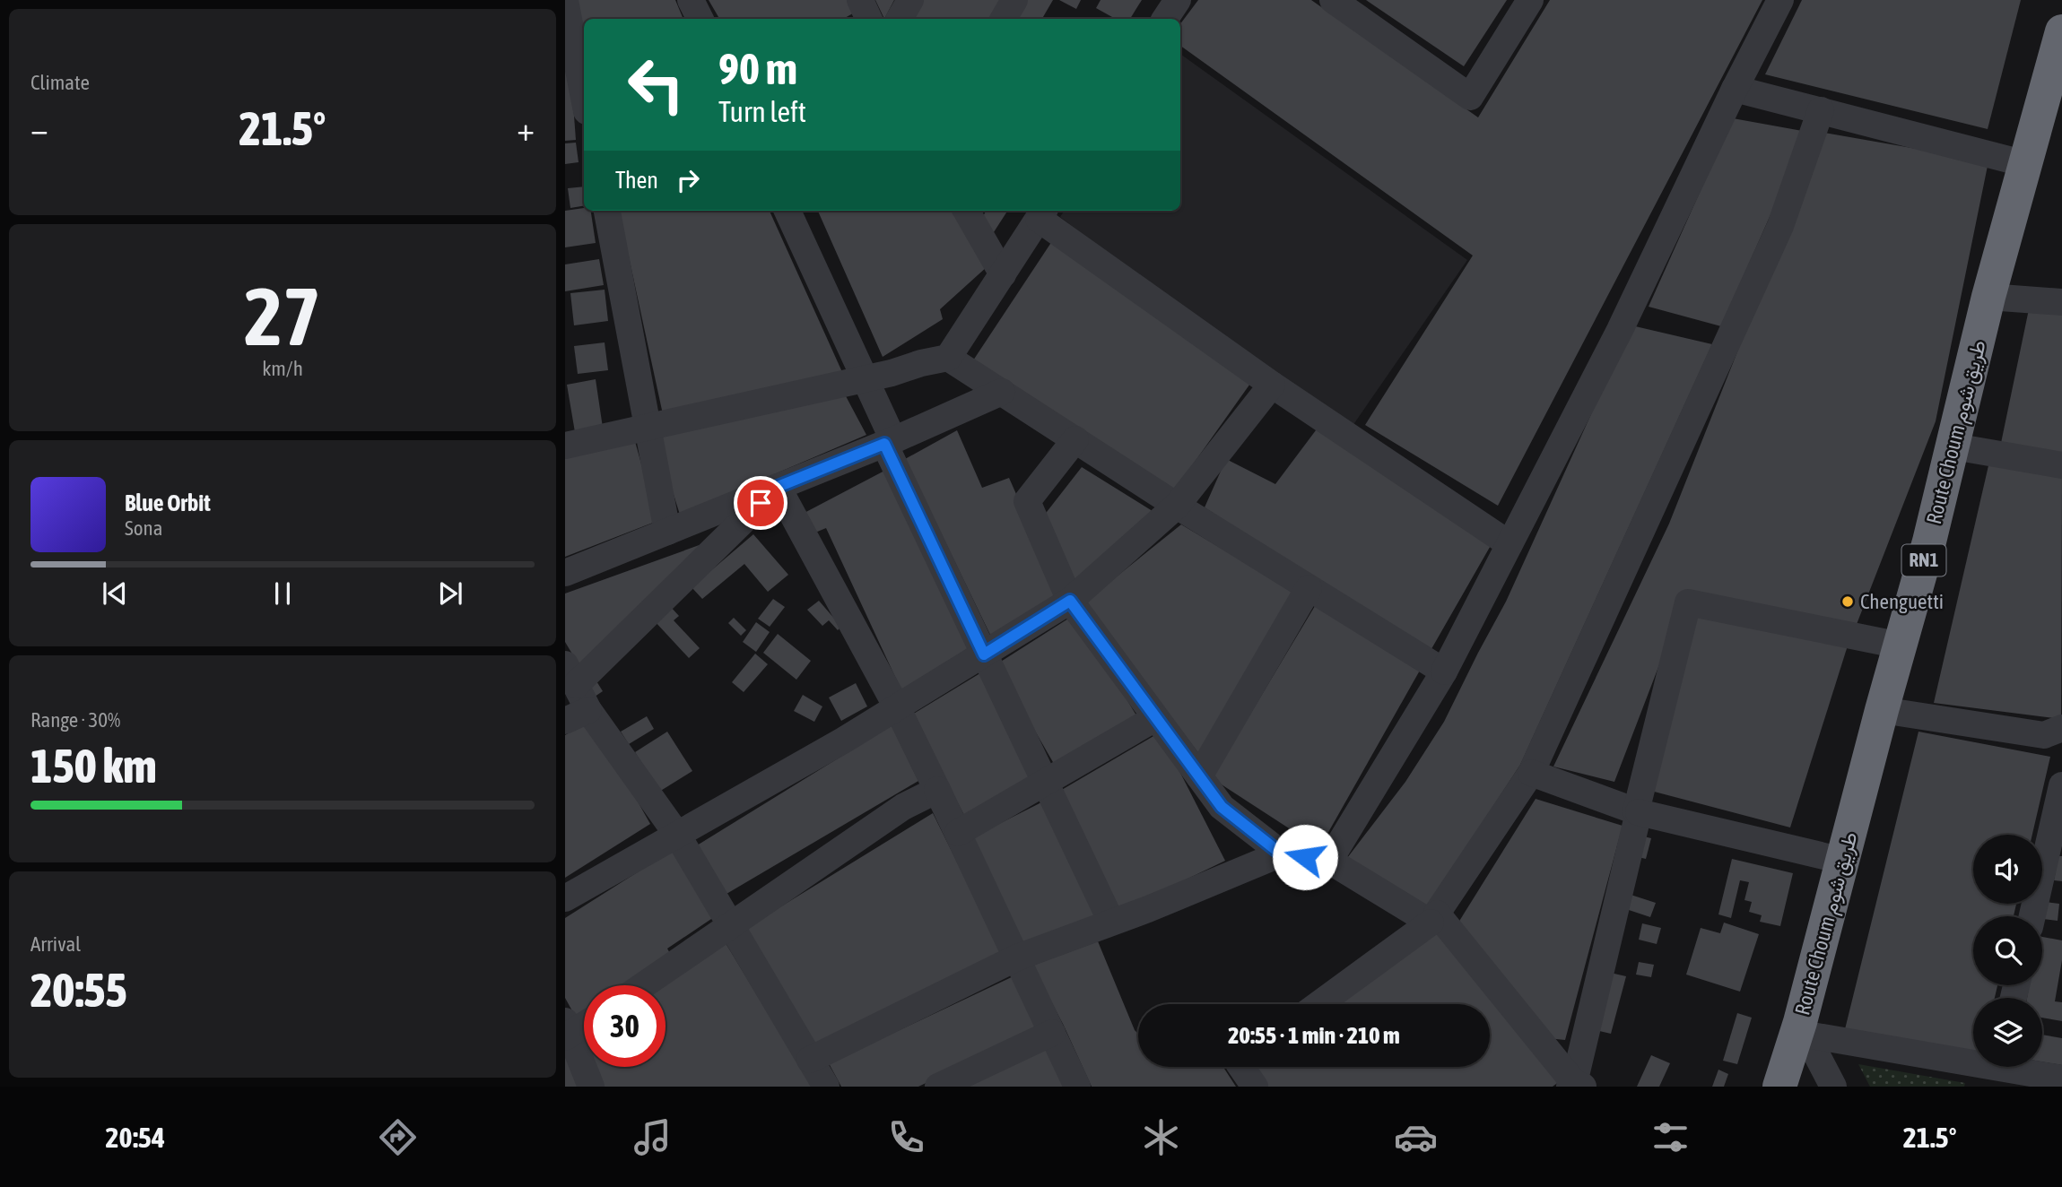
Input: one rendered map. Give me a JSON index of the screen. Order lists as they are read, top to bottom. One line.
{"streets":{"highway":["Route Choum طريق شوم","RN1"]},"places":["Chenguetti"],"page":{"tile":["Climate",["27","km/h"],["Range · 30%","150 km"],["Arrival","20:55"]],"turn":["90 m","Turn left"],"heat":["−","21.5°","+"],"then":"Then","song":["Blue Orbit","Sona"],"limit":"30","trip":"20:55 · 1 min · 210 m","tabs":["20:54","21.5°"]}}
